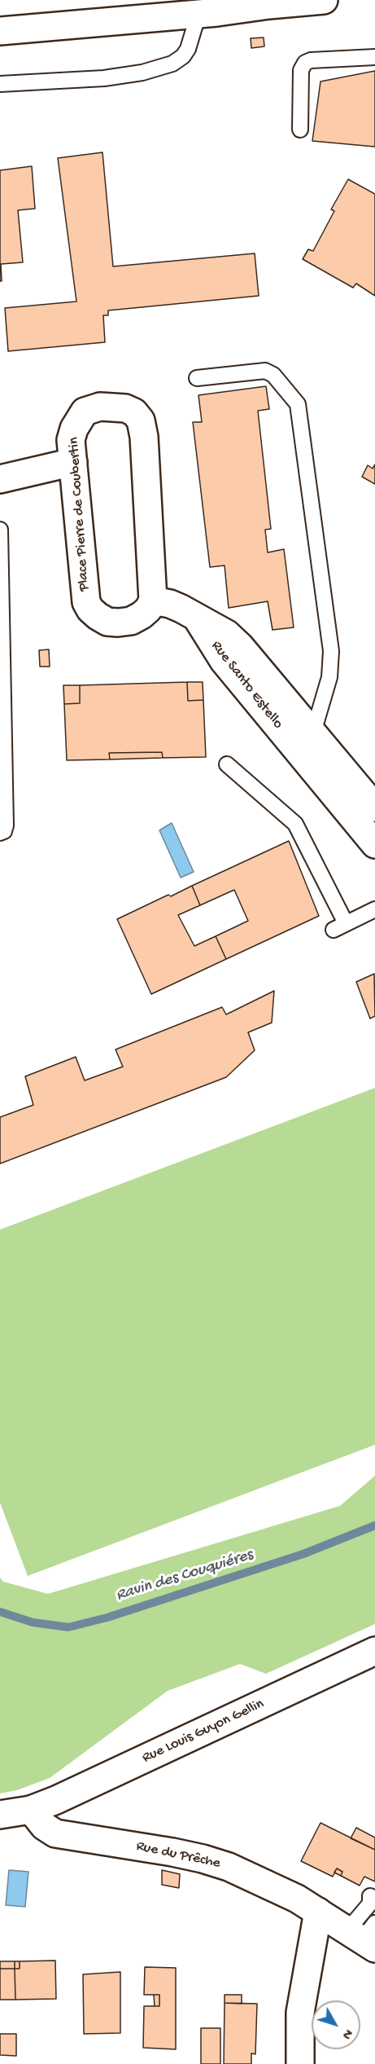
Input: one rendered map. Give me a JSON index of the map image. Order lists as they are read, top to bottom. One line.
{"streets":{"street":["Place Pierre de Coubertin","Rue Santo Estello","Rue Louis Guyon Gellin","Rue du Prêche"]},"crossings":[["Rue Louis Guyon Gellin","Rue du Prêche"]],"water":["Ravin des Couquiéres"],"north":"bottom right"}
